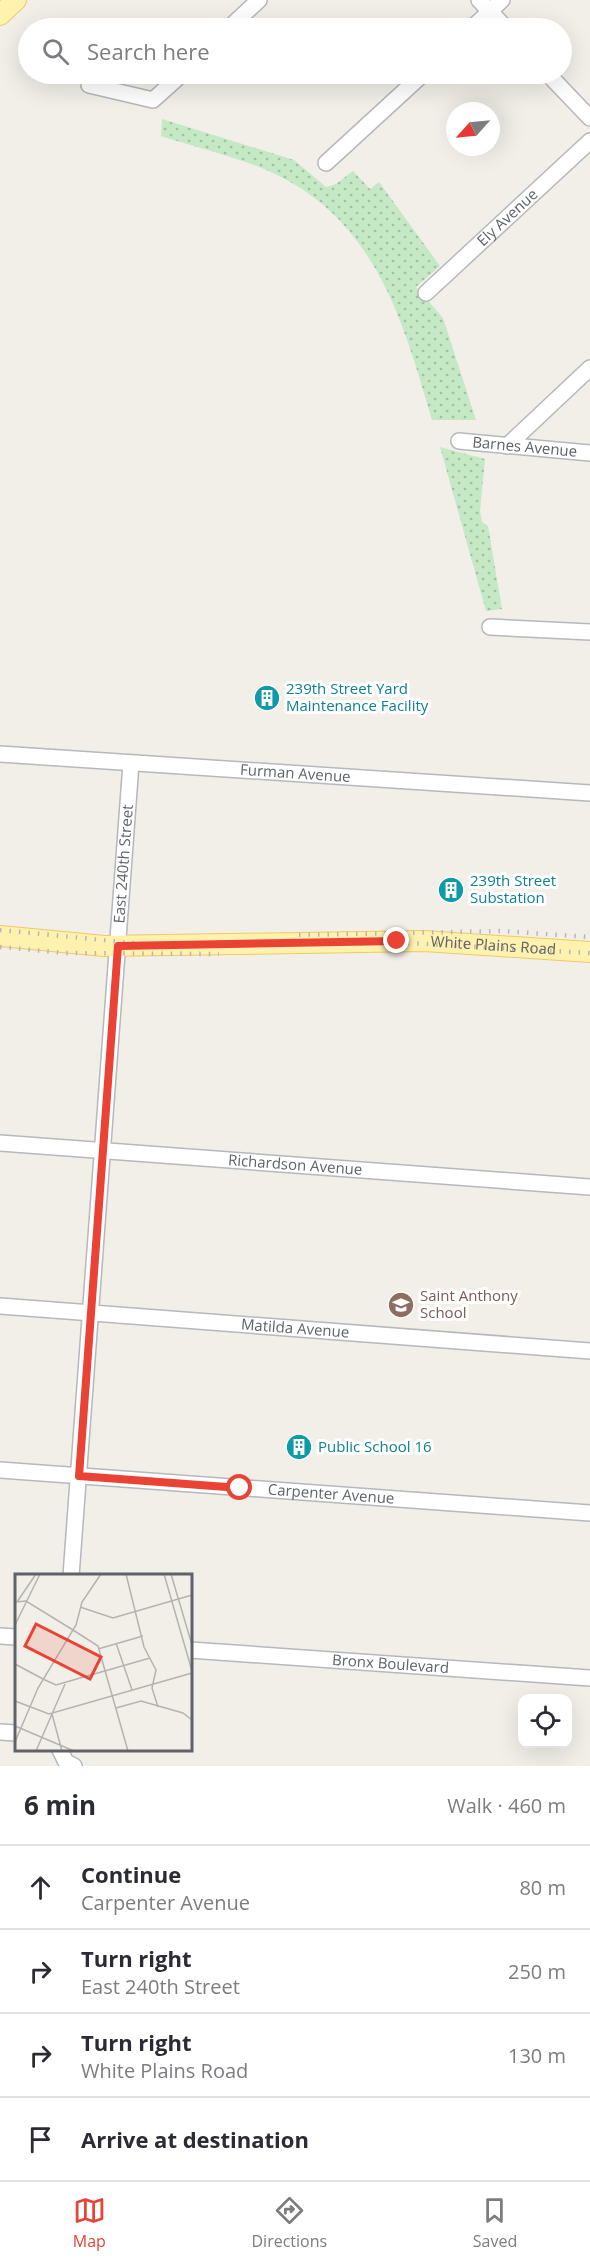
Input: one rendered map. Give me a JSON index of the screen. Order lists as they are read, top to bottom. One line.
{"streets":{"main road":["White Plains Road"],"street":["Ely Avenue","Barnes Avenue","Furman Avenue","East 240th Street","Richardson Avenue","Matilda Avenue","Carpenter Avenue","Bronx Boulevard"]},"crossings":[["Furman Avenue","East 240th Street"],["East 240th Street","White Plains Road"],["East 240th Street","Richardson Avenue"],["East 240th Street","Matilda Avenue"],["East 240th Street","Carpenter Avenue"]],"places":{"building":["239th Street Yard Maintenance Facility","239th Street Substation","Public School 16"],"school or university":["Saint Anthony School"]},"north":"bottom left","page":{"search":"Search here","heading":["6 min","Walk · 460 m"],"list":[["Continue","Carpenter Avenue","80 m"],["Turn right","East 240th Street","250 m"],["Turn right","White Plains Road","130 m"],"Arrive at destination"],"nav":["Map","Directions","Saved"]}}
